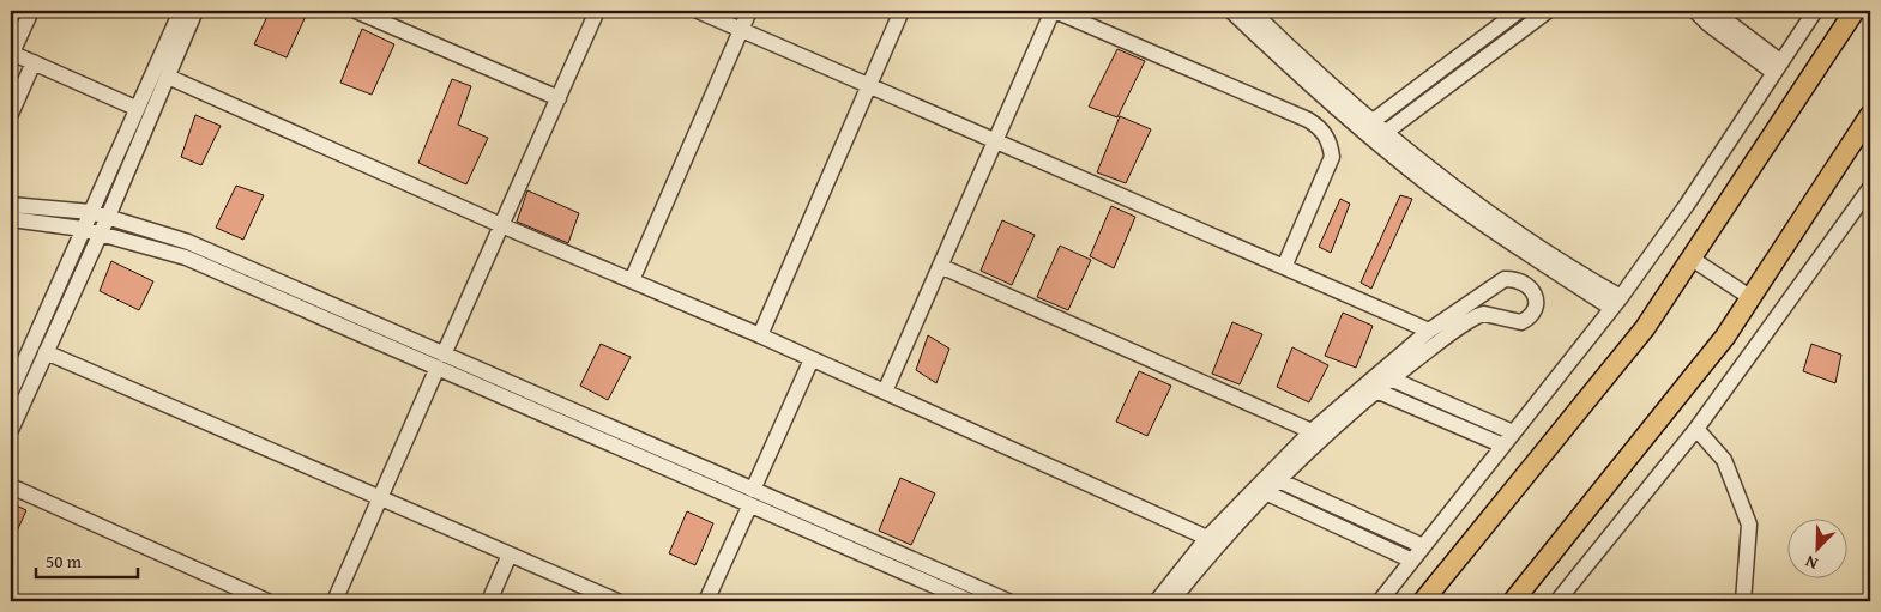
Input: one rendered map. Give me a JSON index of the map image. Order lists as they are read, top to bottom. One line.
{"scale_bar":"50 m","north":"bottom left"}
